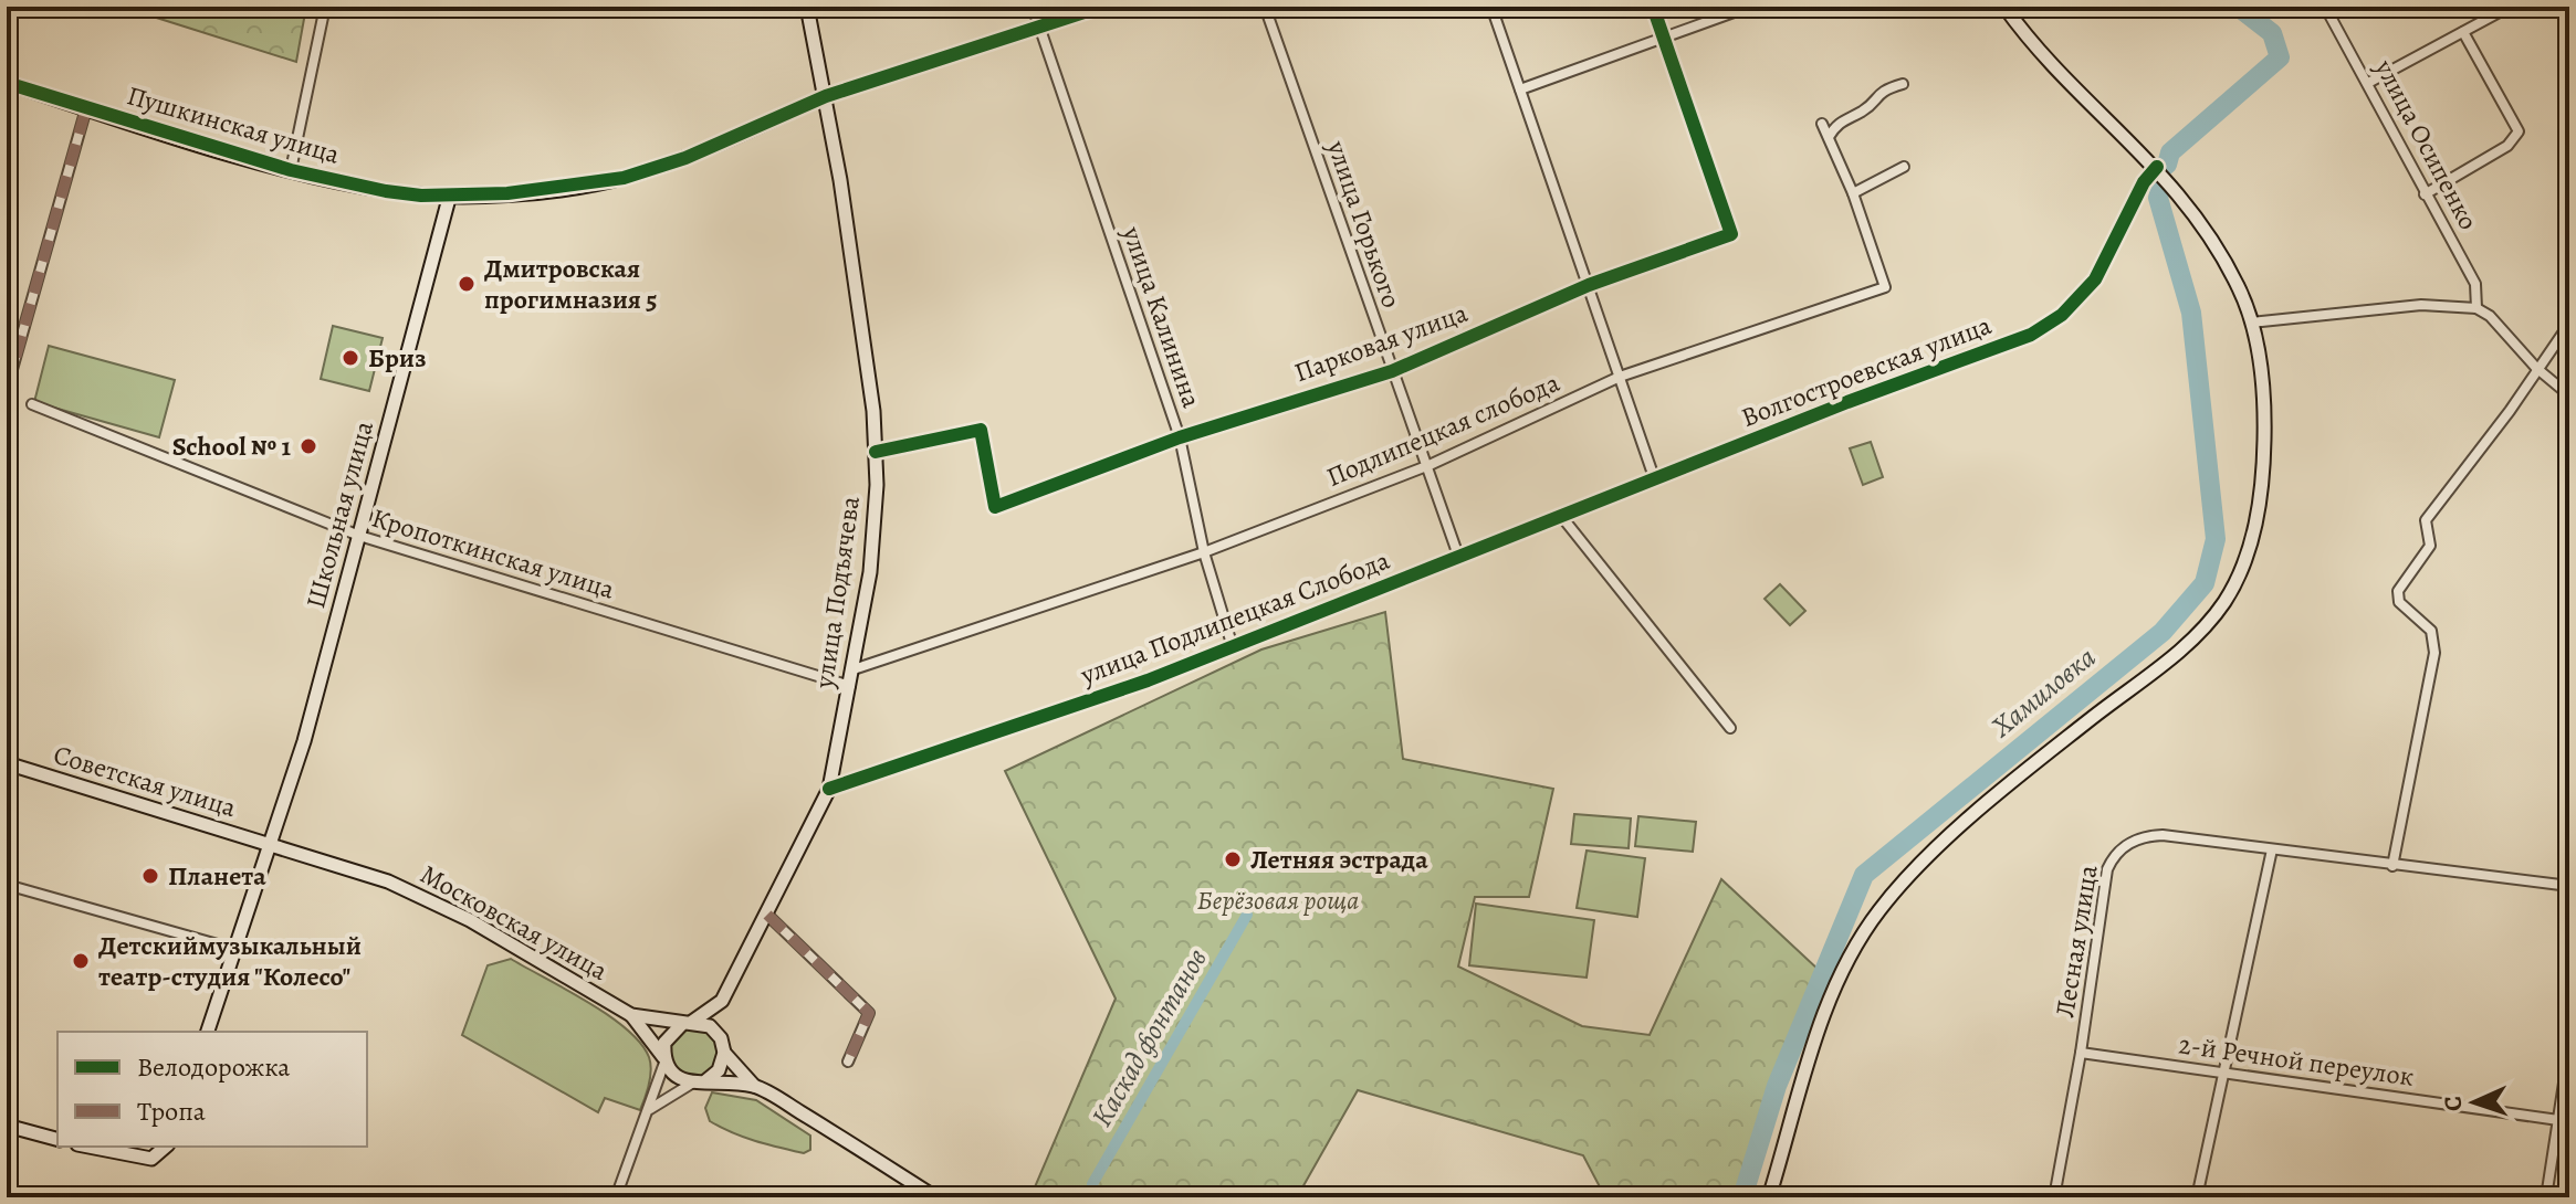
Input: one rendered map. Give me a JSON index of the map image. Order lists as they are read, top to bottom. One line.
{"streets":{"main road":["Пушкинская улица","Школьная улица","улица Подъячева","Советская улица","Московская улица"],"street":["улица Осипенко","улица Горького","улица Калинина","Парковая улица","Волгостроевская улица","Подлипецкая слобода","Кропоткинская улица","улица Подлипецкая Слобода","Лесная улица","2-й Речной переулок"]},"crossings":[["Пушкинская улица","Школьная улица"],["Пушкинская улица","улица Подъячева"],["улица Горького","Парковая улица"],["улица Горького","Подлипецкая слобода"],["улица Горького","улица Подлипецкая Слобода"],["улица Калинина","Парковая улица"],["улица Калинина","Подлипецкая слобода"],["улица Калинина","улица Подлипецкая Слобода"],["Парковая улица","улица Подъячева"],["Волгостроевская улица","улица Подлипецкая Слобода"],["Подлипецкая слобода","улица Подъячева"],["Школьная улица","Кропоткинская улица"],["Школьная улица","Советская улица"],["Школьная улица","Московская улица"],["Кропоткинская улица","улица Подъячева"],["улица Подъячева","улица Подлипецкая Слобода"],["улица Подъячева","Московская улица"],["Советская улица","Московская улица"],["Лесная улица","2-й Речной переулок"]],"water":["Хамиловка","Каскад фонтанов"],"parks":["Берёзовая роща"],"places":["Дмитровская прогимназия 5","Бриз","School № 1","Летняя эстрада","Планета","Детскиймузыкальный театр-студия \"Колесо\""],"legend":["Велодорожка","Тропа"],"north":"left"}
